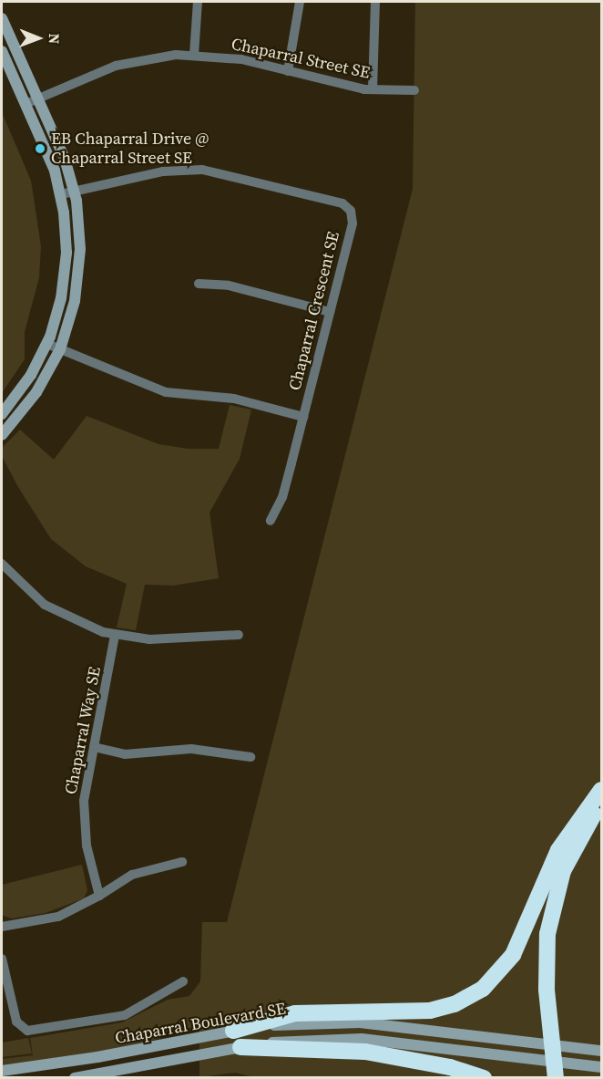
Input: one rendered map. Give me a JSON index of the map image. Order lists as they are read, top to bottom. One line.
{"streets":{"main road":["Chaparral Boulevard SE"],"street":["Chaparral Street SE","Chaparral Crescent SE","Chaparral Way SE"]},"places":["EB Chaparral Drive @ Chaparral Street SE"],"north":"right"}
